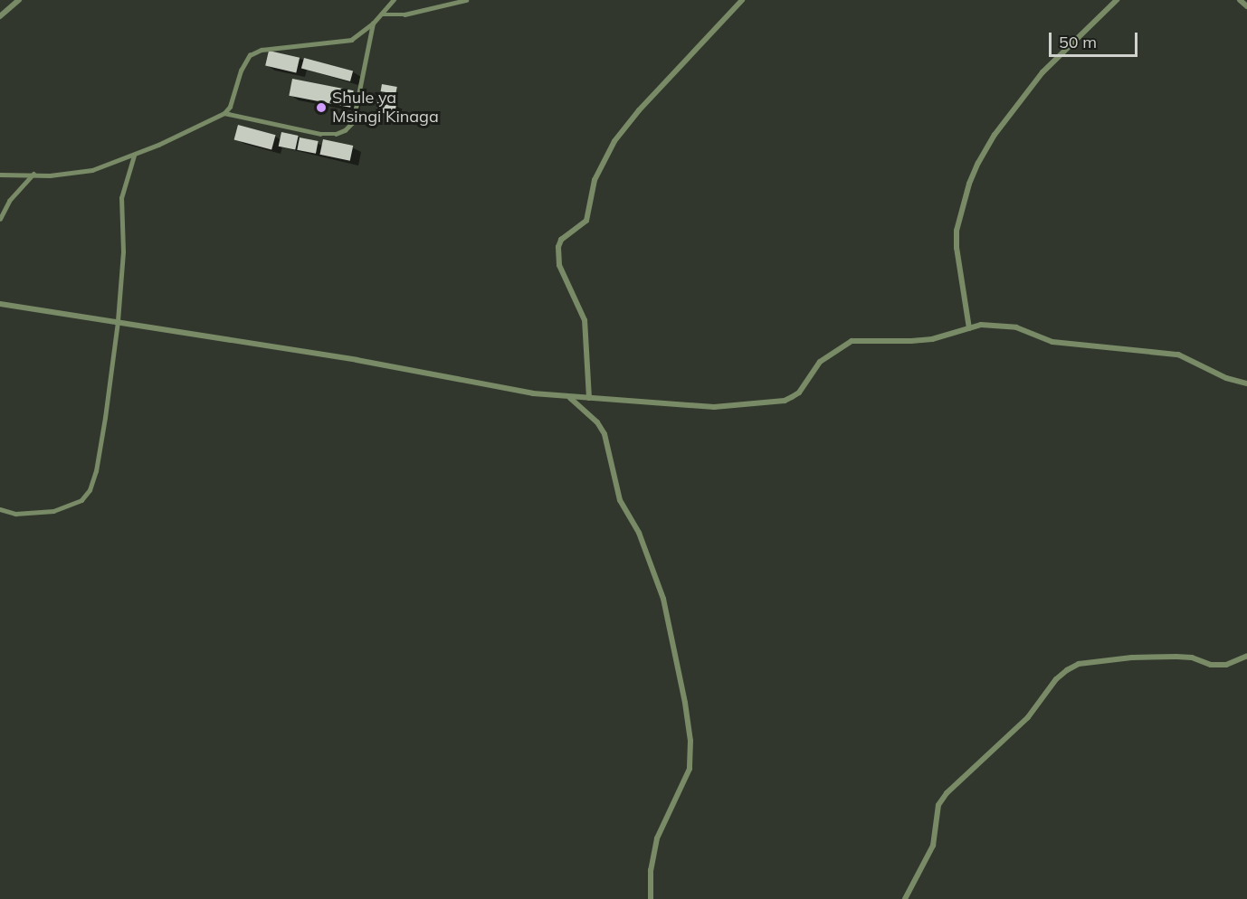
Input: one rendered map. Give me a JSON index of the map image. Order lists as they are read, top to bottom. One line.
{"places":["Shule ya Msingi Kinaga"],"scale_bar":"50 m"}
